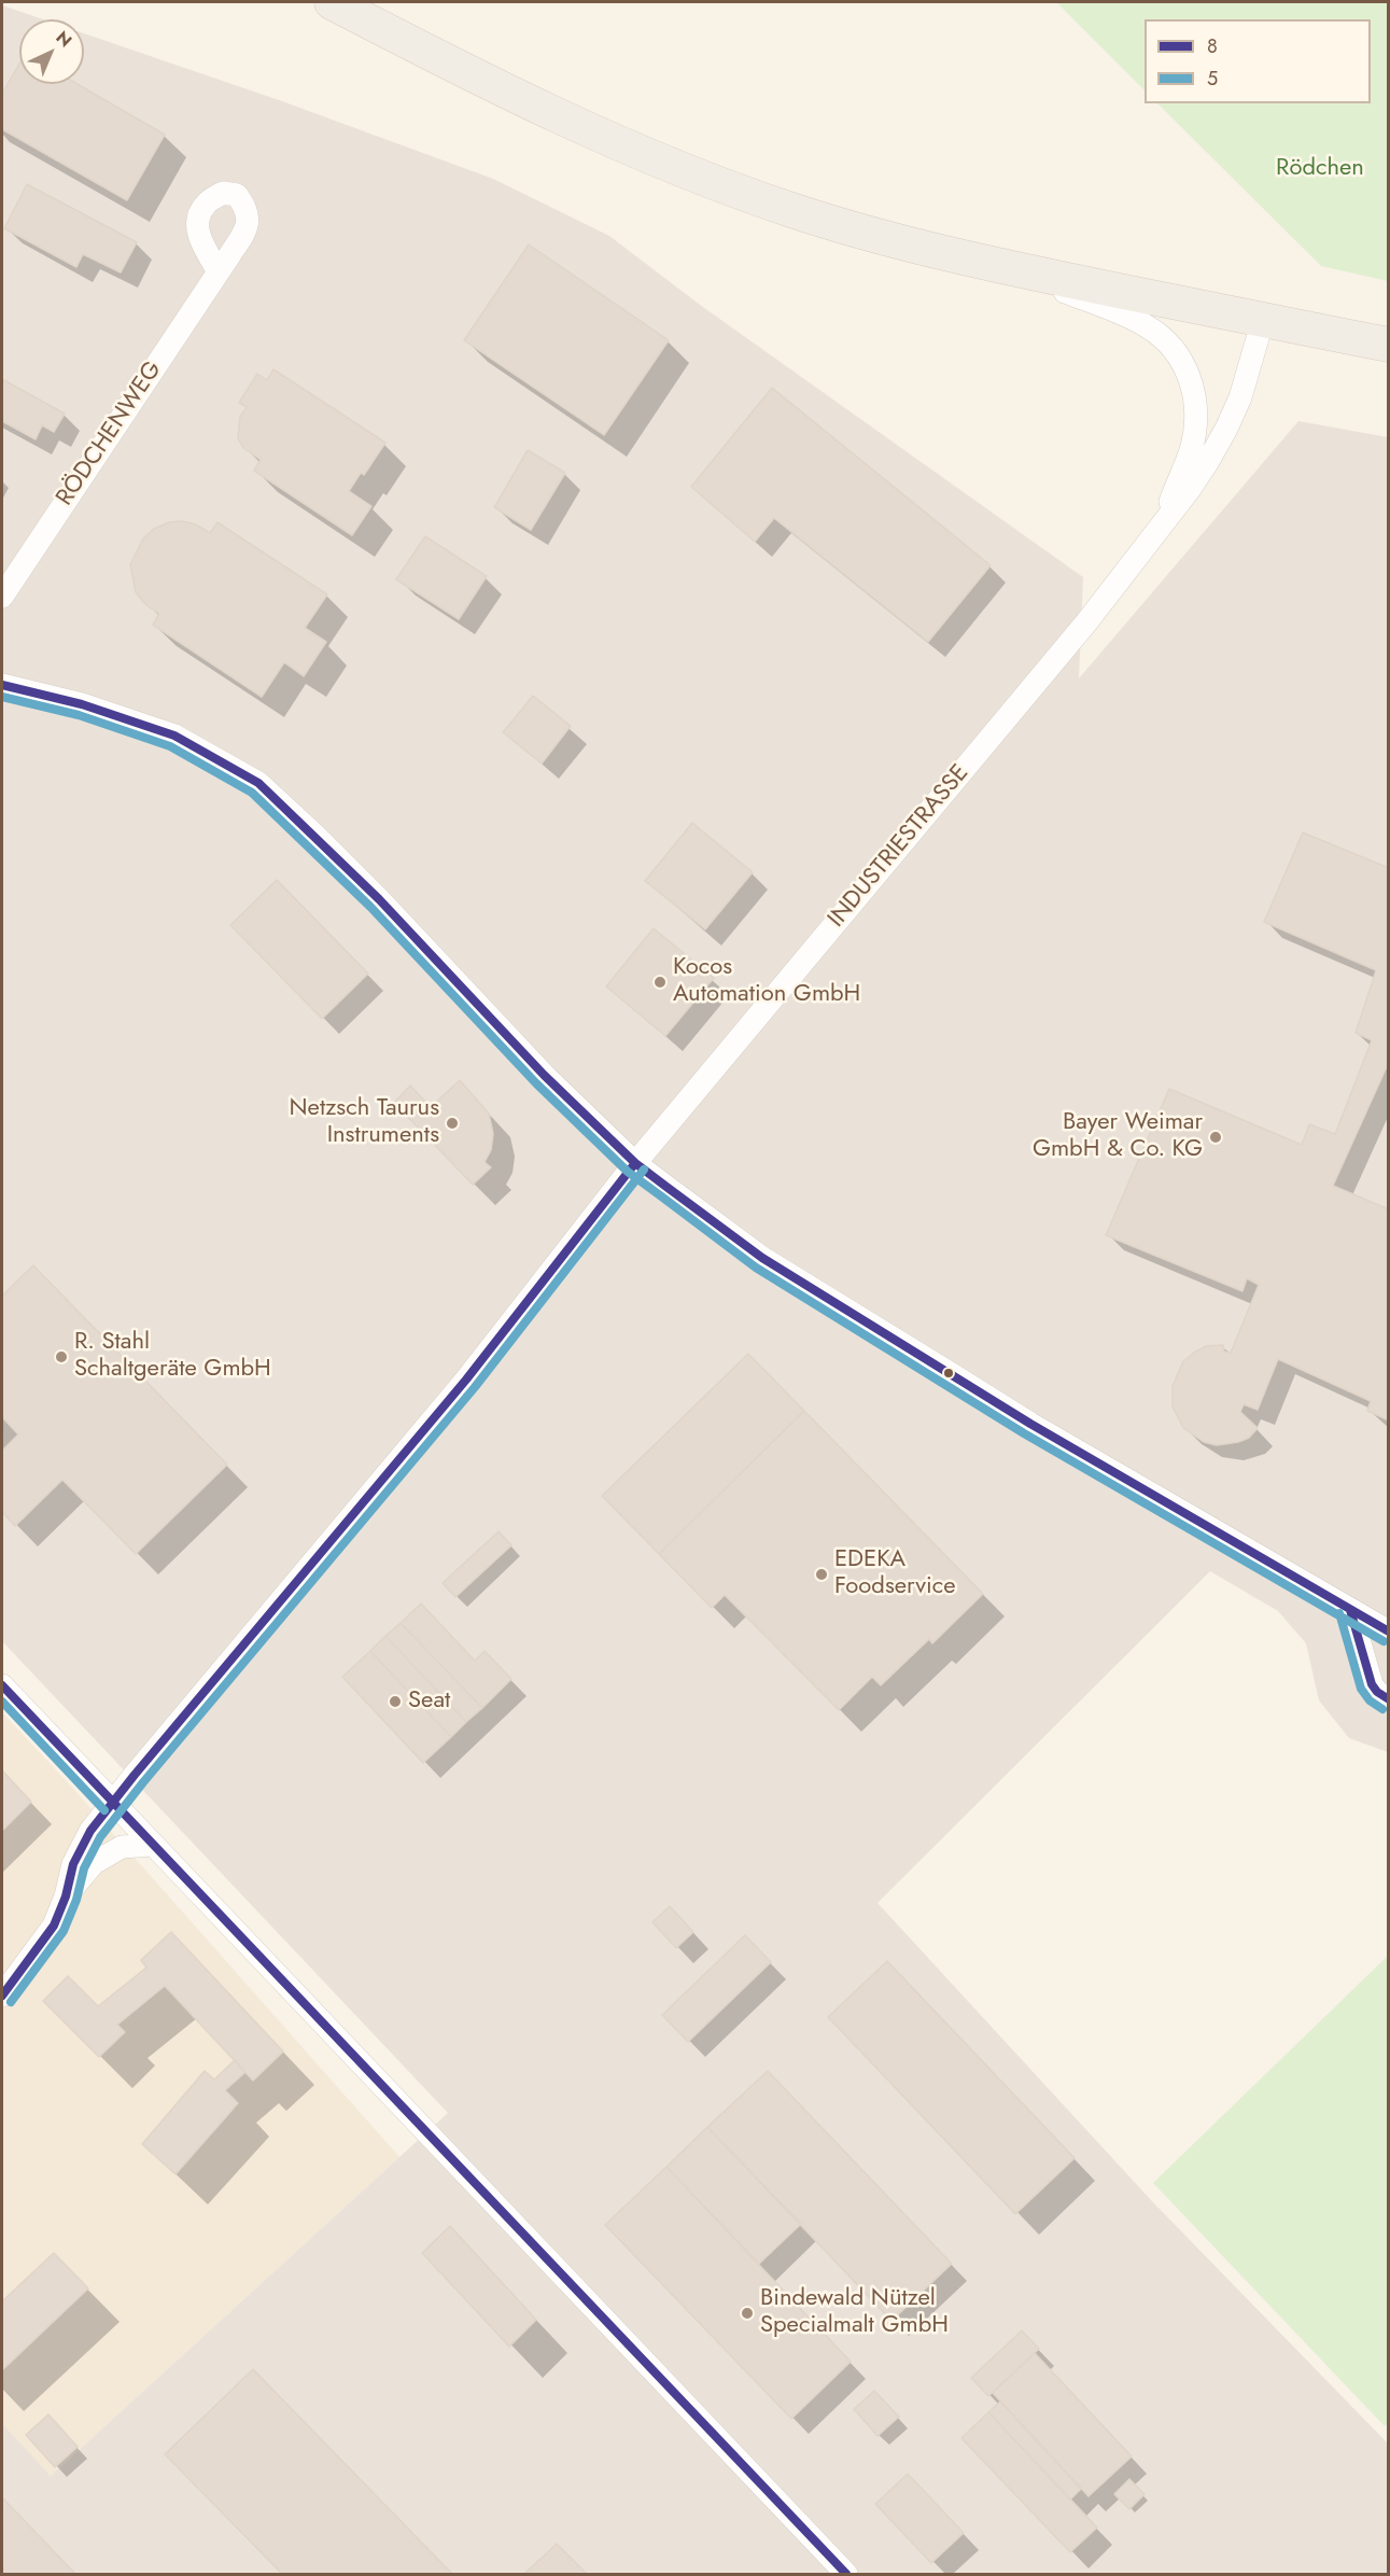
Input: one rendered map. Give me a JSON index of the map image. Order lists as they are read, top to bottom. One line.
{"streets":{"street":["RÖDCHENWEG","INDUSTRIESTRASSE"]},"parks":["Rödchen"],"places":["Kocos Automation GmbH","Netzsch Taurus Instruments","Bayer Weimar GmbH & Co. KG","R. Stahl Schaltgeräte GmbH","EDEKA Foodservice","Seat","Bindewald Nützel Specialmalt GmbH"],"lines":["transit line 8","transit line 5"],"legend":["8","5"],"north":"top right"}
